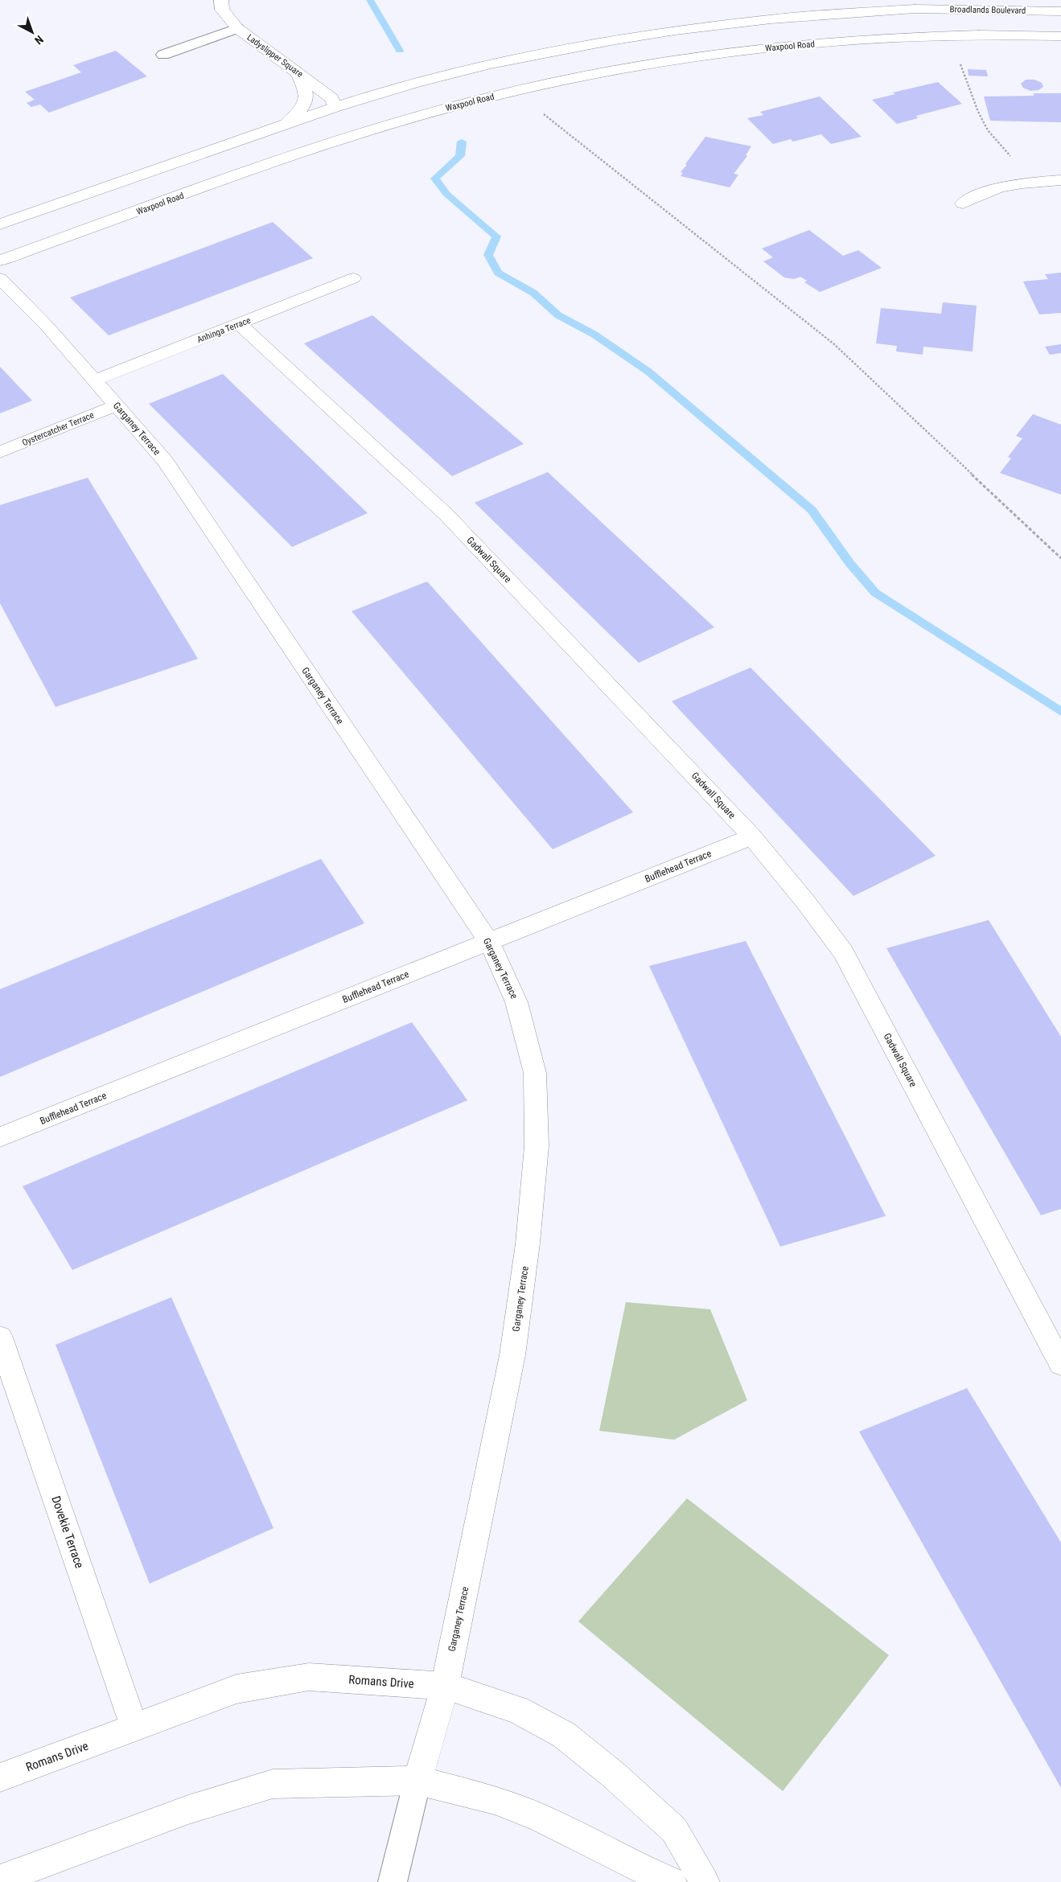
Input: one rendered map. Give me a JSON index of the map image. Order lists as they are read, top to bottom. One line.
{"streets":{"street":["Broadlands Boulevard","Waxpool Road","Ladyslipper Square","Anhinga Terrace","Oystercatcher Terrace","Garganey Terrace","Gadwall Square","Bufflehead Terrace","Dovekie Terrace","Romans Drive"]},"crossings":[["Anhinga Terrace","Garganey Terrace"],["Anhinga Terrace","Gadwall Square"],["Oystercatcher Terrace","Garganey Terrace"],["Garganey Terrace","Bufflehead Terrace"],["Garganey Terrace","Romans Drive"],["Gadwall Square","Bufflehead Terrace"],["Dovekie Terrace","Romans Drive"]],"north":"bottom right"}
